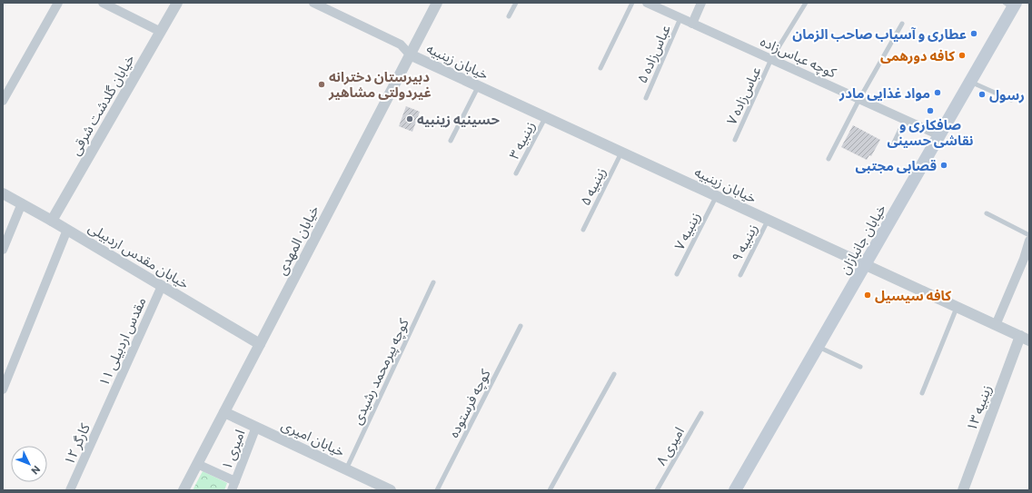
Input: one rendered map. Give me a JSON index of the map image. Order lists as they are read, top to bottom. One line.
{"streets":{"main road":["خیابان جانبازان"],"street":["کوچه عباس‌زاده","خیابان زینبیه","خیابان گلدشت شرقی","خیابان المهدی","خیابان مقدس اردبیلی","مقدس اردبیلی ۱۱","زینبیه ۱۳","خیابان امیری","کارگر ۱۲","امیری ۱"],"lane":["عباس‌زاده ۵","عباس‌زاده ۷","زینبیه ۳","زینبیه ۵","زینبیه ۷","زینبیه ۹","کوچه پیرمحمد رشیدی","کوچه فرستوده","امیری ۸"]},"crossings":[["عباس‌زاده ۵","کوچه عباس‌زاده"],["کوچه عباس‌زاده","عباس‌زاده ۷"],["کوچه عباس‌زاده","خیابان جانبازان"],["خیابان زینبیه","زینبیه ۳"],["خیابان زینبیه","زینبیه ۵"],["خیابان زینبیه","زینبیه ۷"],["خیابان زینبیه","خیابان جانبازان"],["خیابان زینبیه","خیابان المهدی"],["خیابان زینبیه","زینبیه ۹"],["خیابان زینبیه","زینبیه ۱۳"],["خیابان گلدشت شرقی","خیابان مقدس اردبیلی"],["خیابان المهدی","خیابان مقدس اردبیلی"],["خیابان المهدی","خیابان امیری"],["خیابان مقدس اردبیلی","مقدس اردبیلی ۱۱"],["مقدس اردبیلی ۱۱","کارگر ۱۲"],["کوچه پیرمحمد رشیدی","خیابان امیری"],["خیابان امیری","امیری ۱"]],"places":["عطاری و آسیاب صاحب الزمان","کافه دورهمی","دبیرستان دخترانه غیردولتی مشاهیر","مواد غذایی مادر","رسول","صافکاری و نقاشی حسینی","حسینیه زینبیه","قصابی مجتبی","کافه سیسیل"],"north":"bottom right"}
